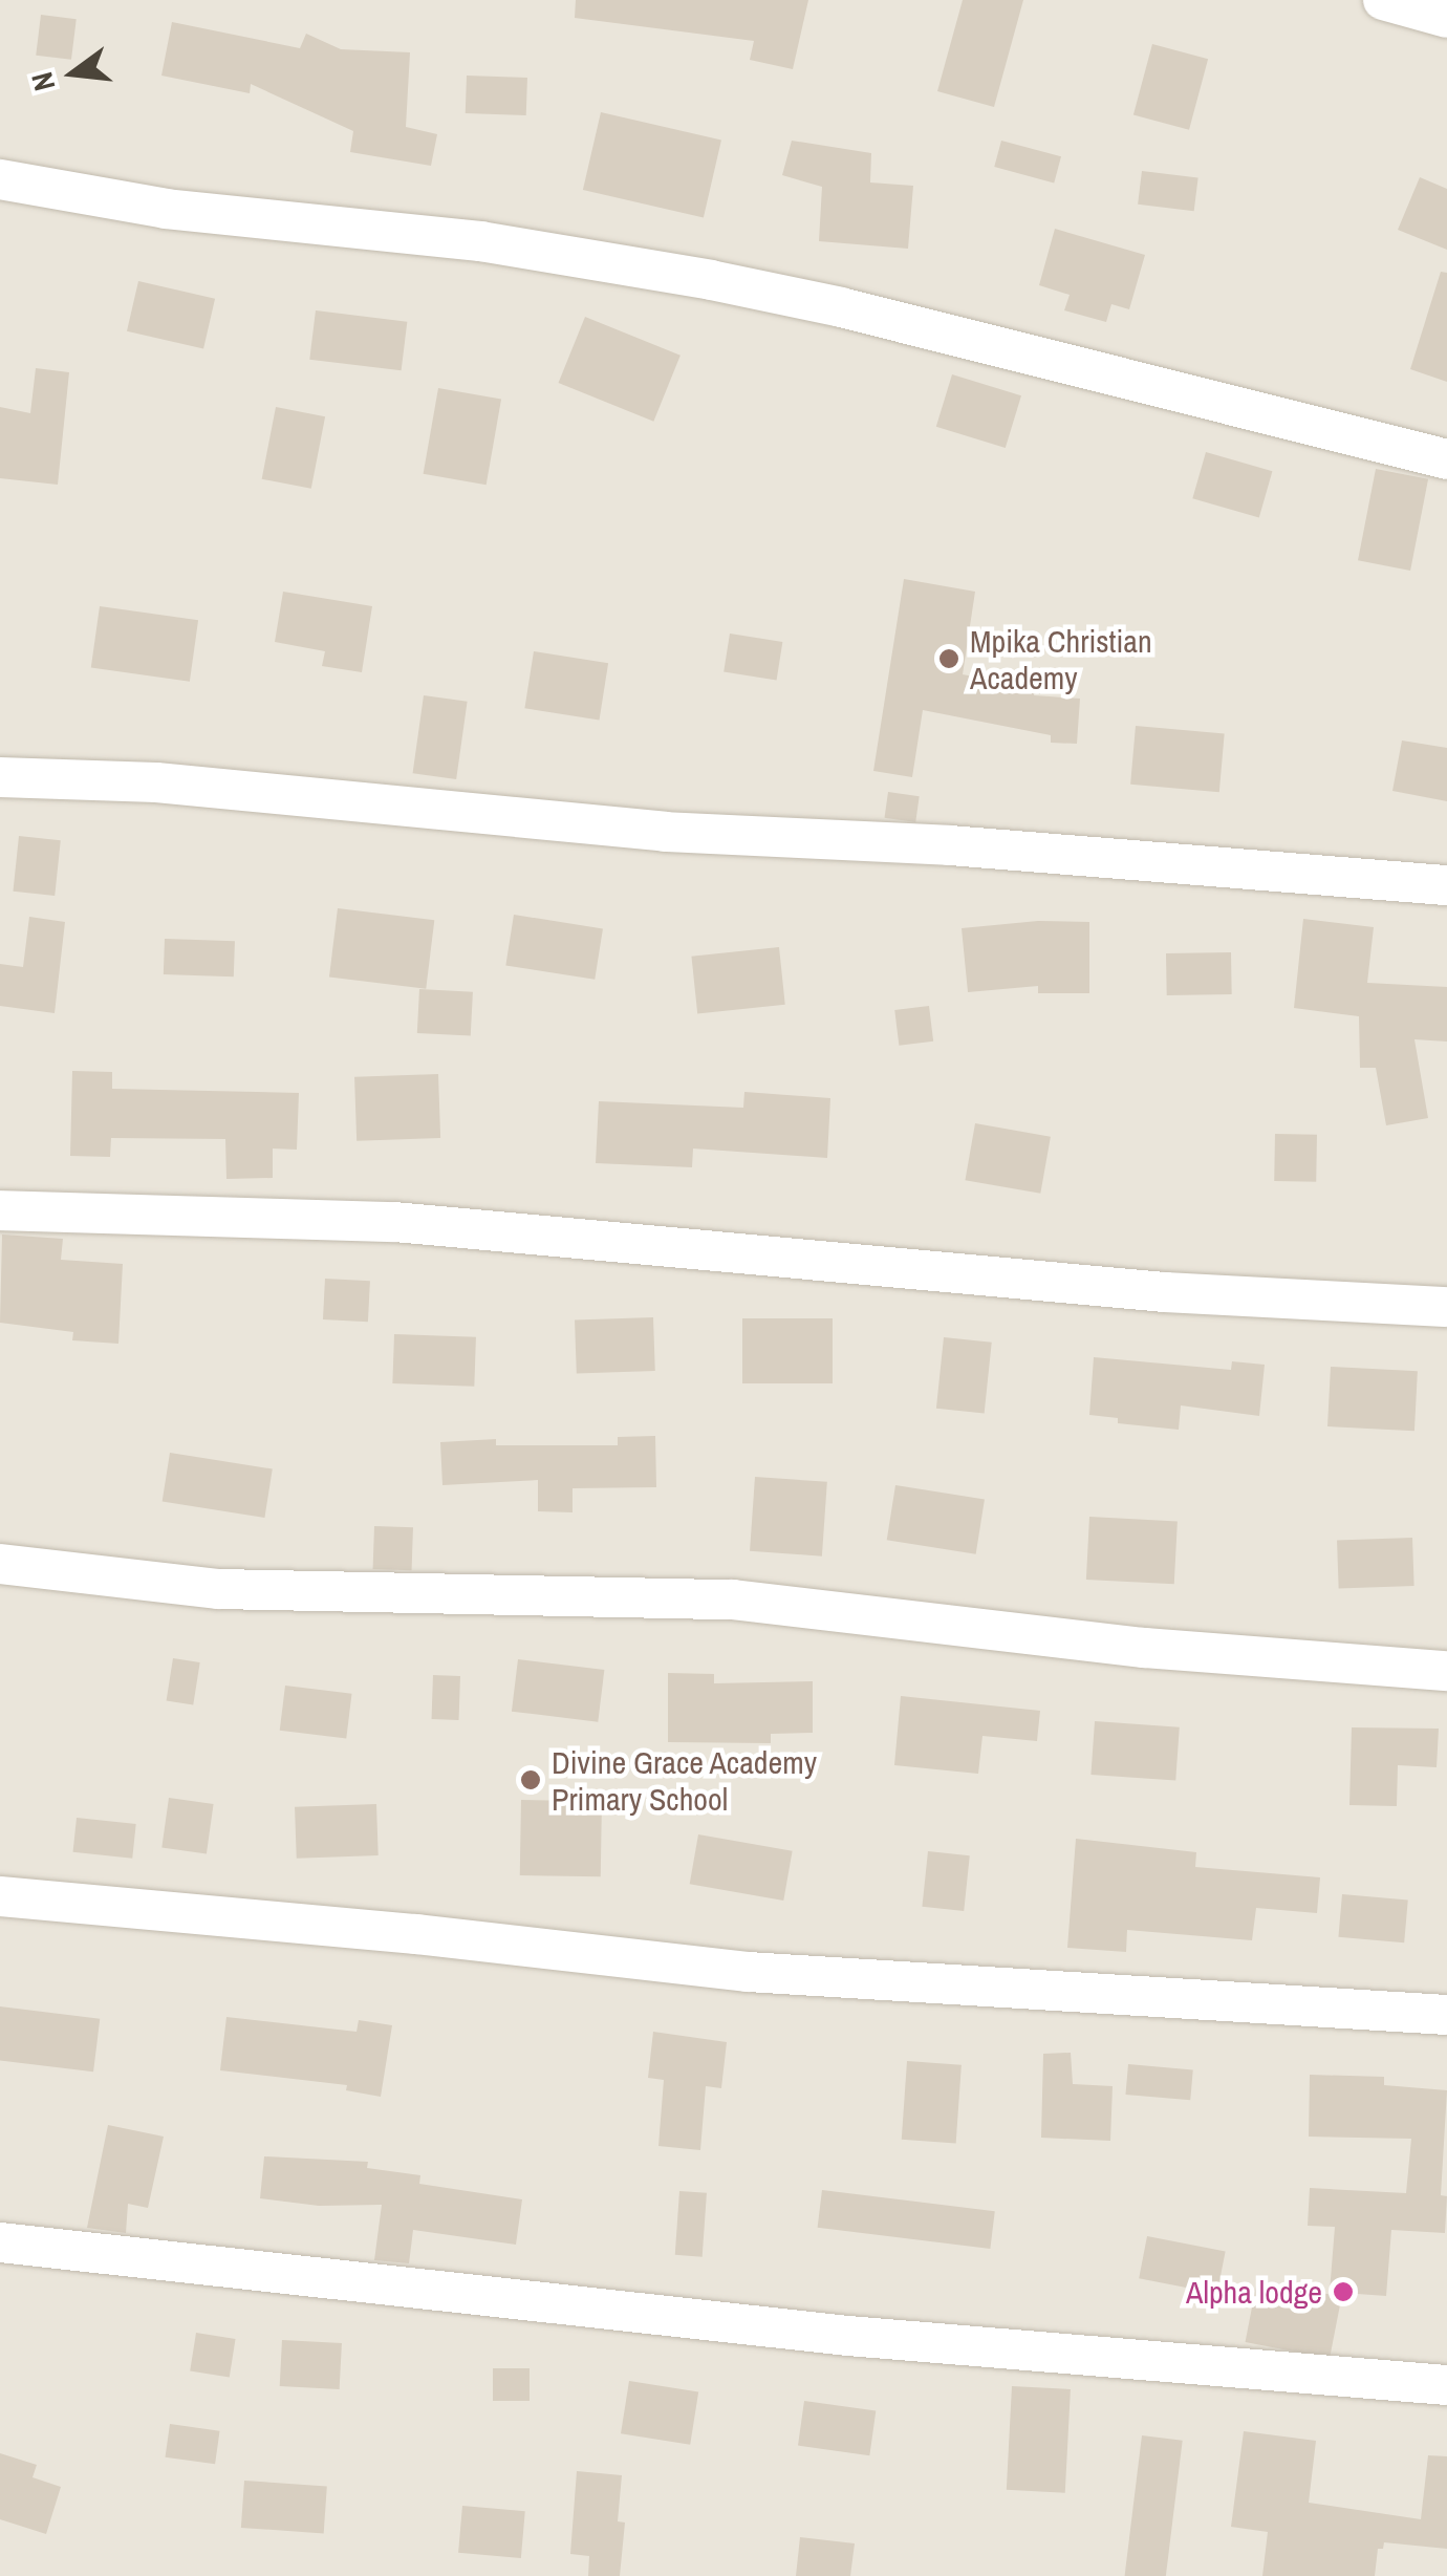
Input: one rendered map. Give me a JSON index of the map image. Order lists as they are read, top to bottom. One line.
{"places":["Mpika Christian Academy","Divine Grace Academy Primary School","Alpha lodge"],"north":"left"}
